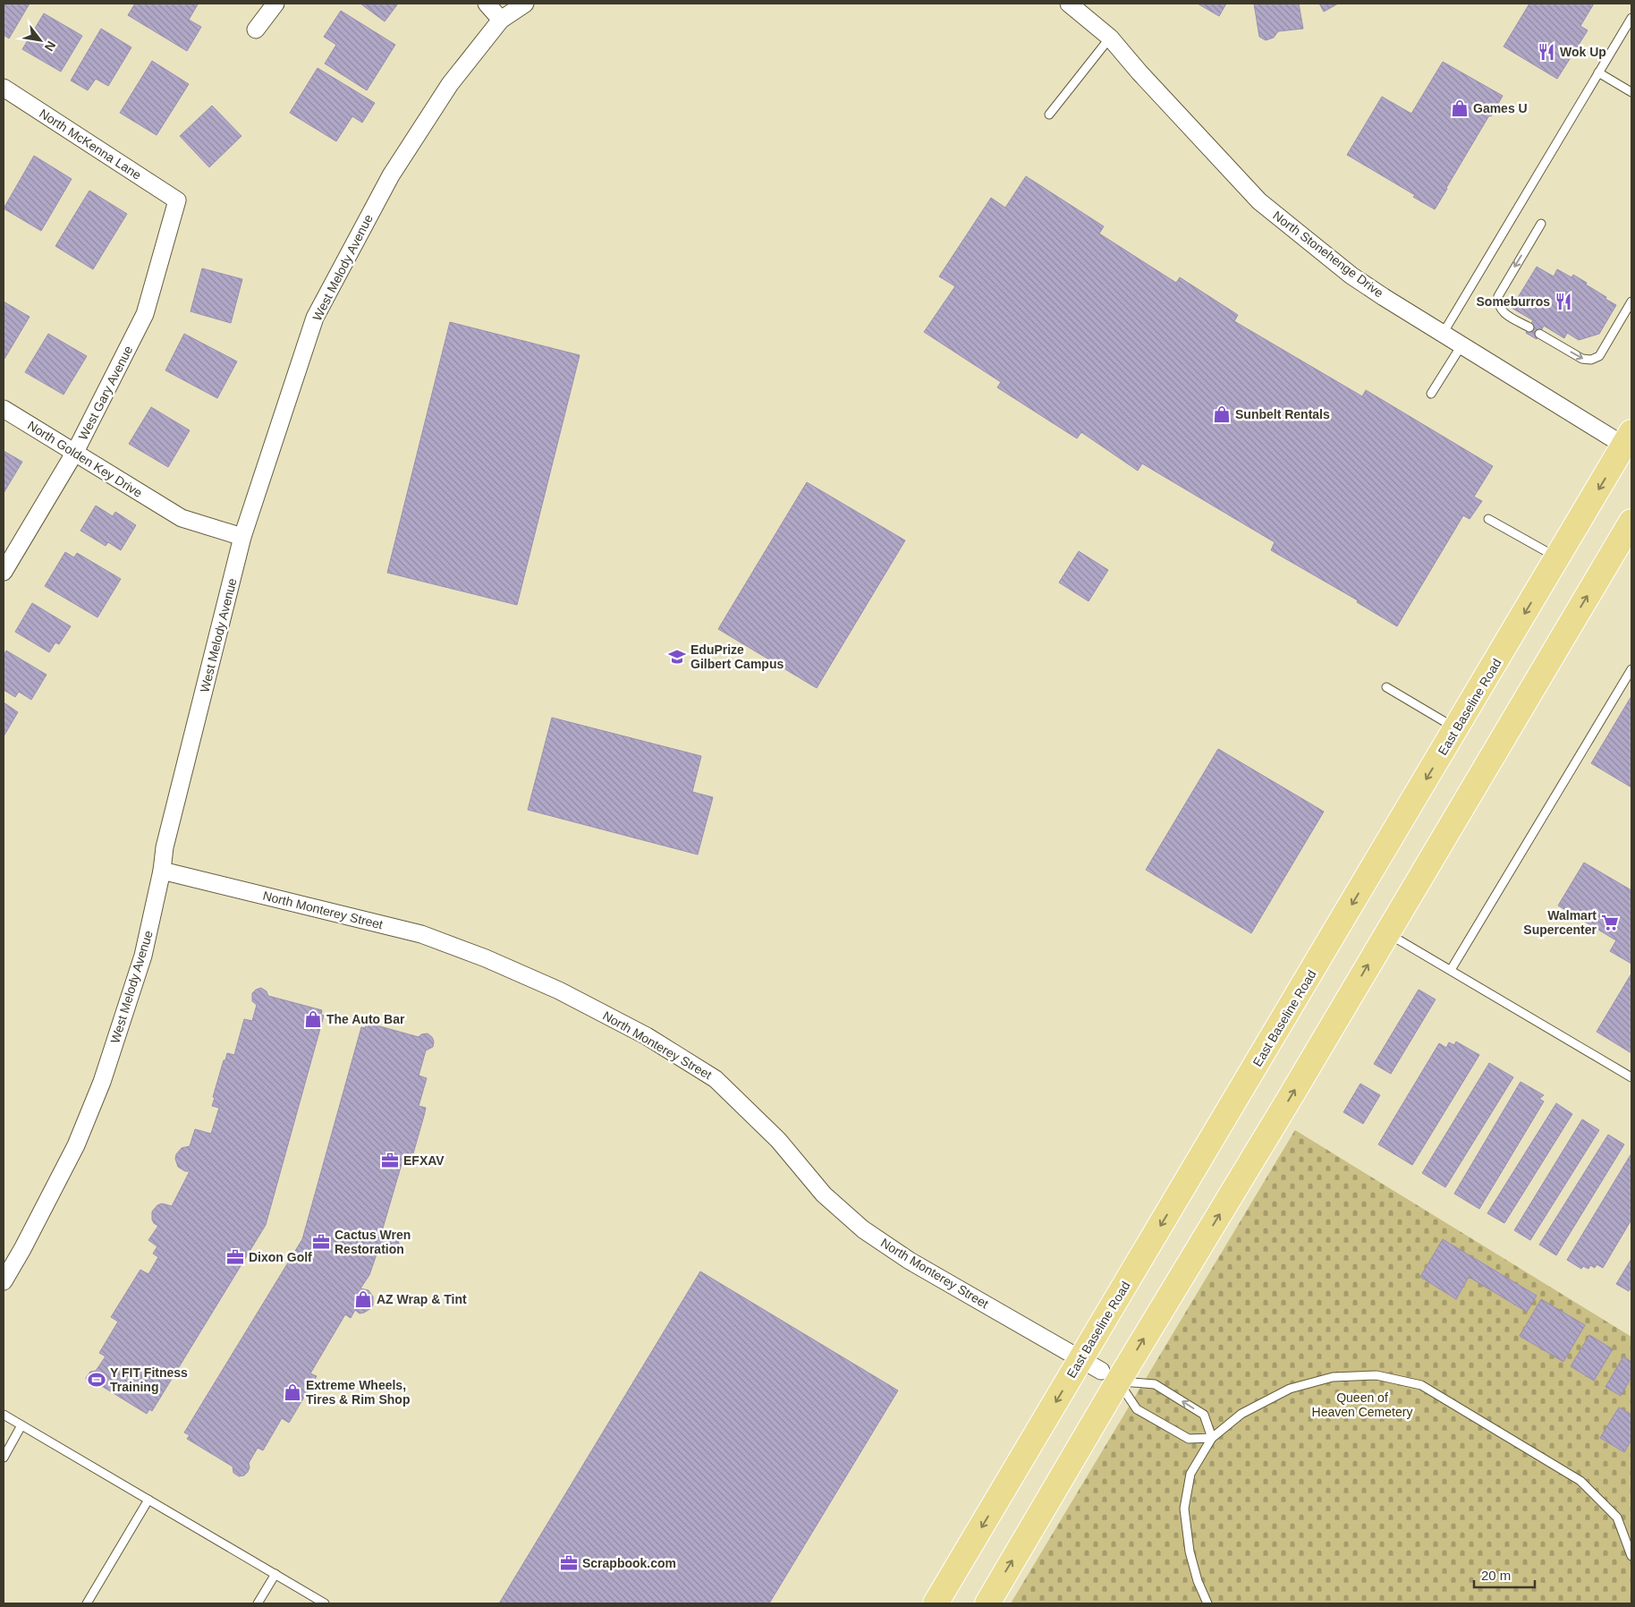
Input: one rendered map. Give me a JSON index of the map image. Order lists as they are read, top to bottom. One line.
{"streets":{"main road":["East Baseline Road"],"street":["North McKenna Lane","North Stonehenge Drive","West Melody Avenue","West Gary Avenue","North Golden Key Drive","North Monterey Street"]},"crossings":[["North McKenna Lane","West Gary Avenue"],["North Stonehenge Drive","East Baseline Road"],["West Melody Avenue","North Golden Key Drive"],["West Melody Avenue","North Monterey Street"],["West Gary Avenue","North Golden Key Drive"],["East Baseline Road","North Monterey Street"]],"parks":["Queen of Heaven Cemetery"],"places":{"restaurant":["Wok Up","Someburros"],"shop":["Games U","Sunbelt Rentals","The Auto Bar","AZ Wrap & Tint","Extreme Wheels, Tires & Rim Shop"],"school or university":["EduPrize Gilbert Campus"],"supermarket":["Walmart Supercenter"],"office":["EFXAV","Cactus Wren Restoration","Dixon Golf","Scrapbook.com"],"sports":["Y FIT Fitness Training"]},"scale_bar":"20 m","north":"bottom right"}
